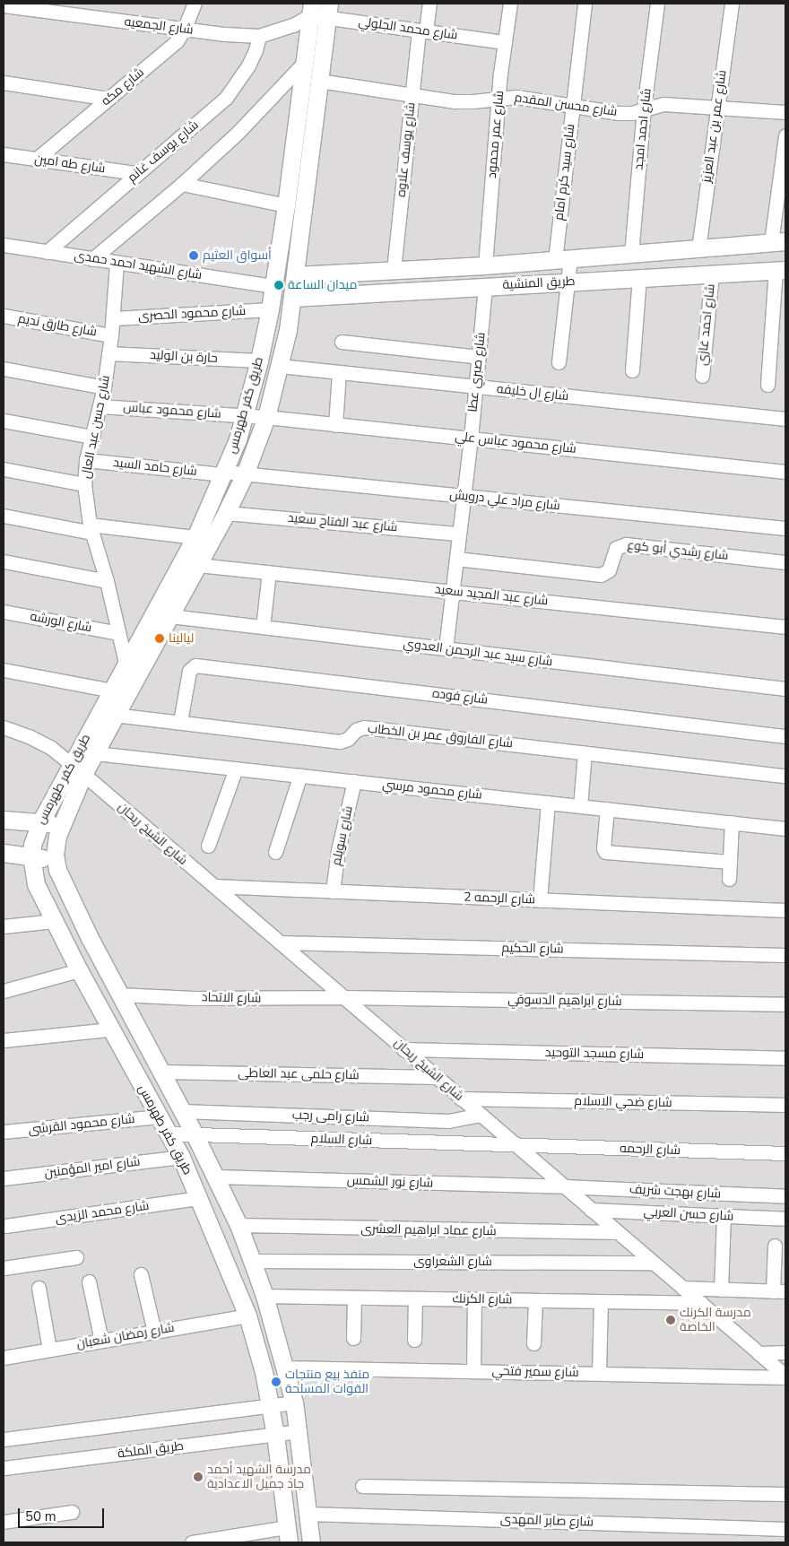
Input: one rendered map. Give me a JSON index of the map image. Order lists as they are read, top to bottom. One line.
{"streets":{"street":["شارع الجمعيه","شارع محمد الجلولي","شارع مكه","شارع محسن المقدم","شارع عمر بن عبد العزيز","شارع احمد امجد","شارع عمر محمود","شارع يوسف علاوه","شارع يوسف غانم","شارع طه امين","شارع سيد كرم امام","شارع الشهيد احمد حمدى","طريق المنشية","شارع محمود الحصرى","شارع احمد غازي","شارع طارق نديم","حارة بن الوليد","شارع صبري عطا","شارع ال خليفه","طريق كفر طهرمس","شارع محمود عباس","شارع حسن عبد العال","شارع محمود عباس علي","شارع حامد السيد","شارع مراد علي درويش","شارع عبد الفتاح سعيد","شارع رشدي أبو كوع","شارع عبد المجيد سعيد","شارع الورشه","شارع سيد عبد الرحمن العدوي","شارع فوده","شارع الفاروق عمر بن الخطاب","شارع محمود مرسي","شارع الشيخ ريحان","شارع سويلم","شارع الرحمه 2","شارع الحكيم","شارع الاتحاد","شارع ابراهيم الدسوقي","شارع مسجد التوحيد","شارع حلمى عبد العاطى","شارع ضحي الاسلام","شارع رامى رجب","شارع محمود القرشى","شارع السلام","شارع الرحمه","شارع امير المؤمنين","شارع نور الشمس","شارع بهجت شريف","شارع محمد الزيدى","شارع حسن العربي","شارع عماد ابراهيم العشرى","شارع الشعراوى","شارع الكرنك","شارع رمضان شعبان","شارع سمير فتحي","طريق الملكة","شارع صابر المهدى"]},"crossings":[["شارع الجمعيه","شارع محمد الجلولي"],["شارع الجمعيه","شارع مكه"],["شارع الجمعيه","شارع يوسف غانم"],["شارع الجمعيه","طريق كفر طهرمس"],["شارع محمد الجلولي","شارع عمر محمود"],["شارع محمد الجلولي","شارع يوسف علاوه"],["شارع محمد الجلولي","طريق كفر طهرمس"],["شارع مكه","شارع طه امين"],["شارع محسن المقدم","شارع عمر بن عبد العزيز"],["شارع محسن المقدم","شارع احمد امجد"],["شارع محسن المقدم","شارع عمر محمود"],["شارع محسن المقدم","شارع يوسف علاوه"],["شارع محسن المقدم","شارع سيد كرم امام"],["شارع محسن المقدم","طريق كفر طهرمس"],["شارع عمر بن عبد العزيز","طريق المنشية"],["شارع احمد امجد","طريق المنشية"],["شارع عمر محمود","طريق المنشية"],["شارع يوسف علاوه","طريق المنشية"],["شارع يوسف غانم","شارع طه امين"],["شارع يوسف غانم","شارع الشهيد احمد حمدى"],["شارع سيد كرم امام","طريق المنشية"],["شارع الشهيد احمد حمدى","طريق كفر طهرمس"],["شارع الشهيد احمد حمدى","شارع حسن عبد العال"],["طريق المنشية","شارع احمد غازي"],["طريق المنشية","شارع صبري عطا"],["طريق المنشية","طريق كفر طهرمس"],["شارع محمود الحصرى","طريق كفر طهرمس"],["شارع محمود الحصرى","شارع حسن عبد العال"],["شارع طارق نديم","شارع حسن عبد العال"],["حارة بن الوليد","طريق كفر طهرمس"],["حارة بن الوليد","شارع حسن عبد العال"],["شارع صبري عطا","شارع ال خليفه"],["شارع صبري عطا","شارع محمود عباس علي"],["شارع صبري عطا","شارع مراد علي درويش"],["شارع صبري عطا","شارع عبد الفتاح سعيد"],["شارع صبري عطا","شارع رشدي أبو كوع"],["شارع صبري عطا","شارع عبد المجيد سعيد"],["شارع صبري عطا","شارع سيد عبد الرحمن العدوي"],["شارع ال خليفه","طريق كفر طهرمس"],["طريق كفر طهرمس","شارع محمود عباس"],["طريق كفر طهرمس","شارع حسن عبد العال"],["طريق كفر طهرمس","شارع محمود عباس علي"],["طريق كفر طهرمس","شارع حامد السيد"],["طريق كفر طهرمس","شارع مراد علي درويش"],["طريق كفر طهرمس","شارع عبد الفتاح سعيد"],["طريق كفر طهرمس","شارع عبد المجيد سعيد"],["طريق كفر طهرمس","شارع سيد عبد الرحمن العدوي"],["طريق كفر طهرمس","شارع الفاروق عمر بن الخطاب"],["طريق كفر طهرمس","شارع محمود مرسي"],["طريق كفر طهرمس","شارع الشيخ ريحان"],["طريق كفر طهرمس","شارع الاتحاد"],["طريق كفر طهرمس","شارع حلمى عبد العاطى"],["طريق كفر طهرمس","شارع رامى رجب"],["طريق كفر طهرمس","شارع محمود القرشى"],["طريق كفر طهرمس","شارع السلام"],["طريق كفر طهرمس","شارع امير المؤمنين"],["طريق كفر طهرمس","شارع نور الشمس"],["طريق كفر طهرمس","شارع محمد الزيدى"],["طريق كفر طهرمس","شارع عماد ابراهيم العشرى"],["طريق كفر طهرمس","شارع الشعراوى"],["طريق كفر طهرمس","شارع الكرنك"],["طريق كفر طهرمس","شارع رمضان شعبان"],["طريق كفر طهرمس","شارع سمير فتحي"],["طريق كفر طهرمس","طريق الملكة"],["طريق كفر طهرمس","شارع صابر المهدى"],["شارع محمود عباس","شارع حسن عبد العال"],["شارع محمود عباس","شارع محمود عباس علي"],["شارع حسن عبد العال","شارع حامد السيد"],["شارع حسن عبد العال","شارع الورشه"],["شارع حامد السيد","شارع مراد علي درويش"],["شارع فوده","شارع الفاروق عمر بن الخطاب"],["شارع محمود مرسي","شارع الشيخ ريحان"],["شارع محمود مرسي","شارع سويلم"],["شارع الشيخ ريحان","شارع الرحمه 2"],["شارع الشيخ ريحان","شارع الحكيم"],["شارع الشيخ ريحان","شارع الاتحاد"],["شارع الشيخ ريحان","شارع ابراهيم الدسوقي"],["شارع الشيخ ريحان","شارع مسجد التوحيد"],["شارع الشيخ ريحان","شارع حلمى عبد العاطى"],["شارع الشيخ ريحان","شارع ضحي الاسلام"],["شارع الشيخ ريحان","شارع رامى رجب"],["شارع الشيخ ريحان","شارع السلام"],["شارع الشيخ ريحان","شارع الرحمه"],["شارع الشيخ ريحان","شارع نور الشمس"],["شارع الشيخ ريحان","شارع بهجت شريف"],["شارع الشيخ ريحان","شارع حسن العربي"],["شارع الشيخ ريحان","شارع عماد ابراهيم العشرى"],["شارع الشيخ ريحان","شارع الشعراوى"],["شارع الشيخ ريحان","شارع الكرنك"],["شارع الشيخ ريحان","شارع سمير فتحي"],["شارع سويلم","شارع الرحمه 2"],["شارع الاتحاد","شارع ابراهيم الدسوقي"],["شارع السلام","شارع الرحمه"],["شارع نور الشمس","شارع بهجت شريف"]],"places":["أسواق العثيم","ميدان الساعة","ليالينا","مدرسة الكرنك الخاصة","منفذ بيع منتجات القوات المسلحة","مدرسة الشهيد أحمد جاد جميل الاعدادية"],"scale_bar":"50 m"}
